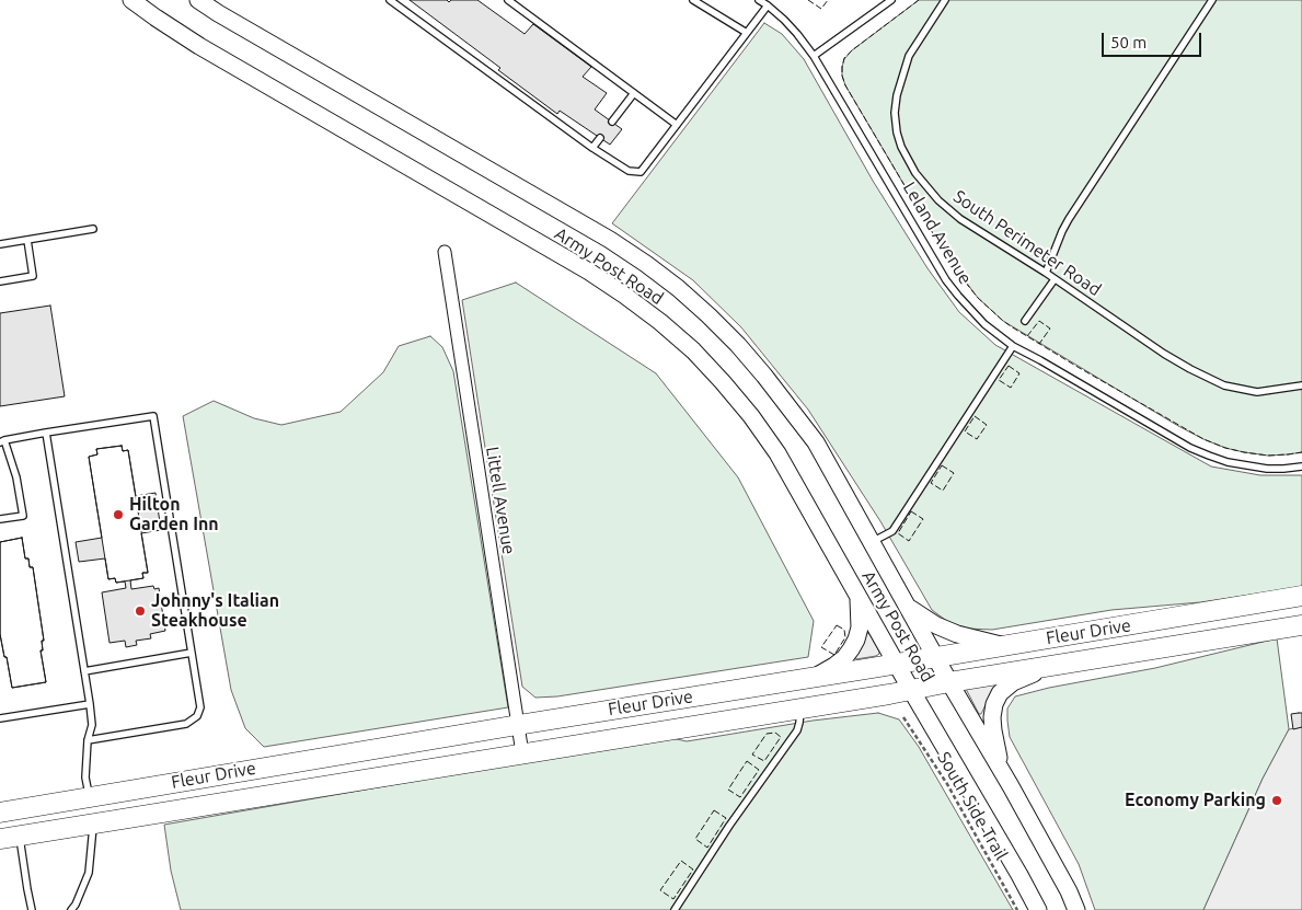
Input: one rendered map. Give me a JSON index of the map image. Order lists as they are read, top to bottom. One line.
{"streets":{"main road":["Army Post Road","Fleur Drive"],"street":["Littell Avenue"],"lane":["Leland Avenue","South Perimeter Road"],"path":["South Side Trail"]},"crossings":[["Army Post Road","Fleur Drive"],["Littell Avenue","Fleur Drive"]],"places":["Hilton Garden Inn","Johnny's Italian Steakhouse","Economy Parking"],"scale_bar":"50 m"}
